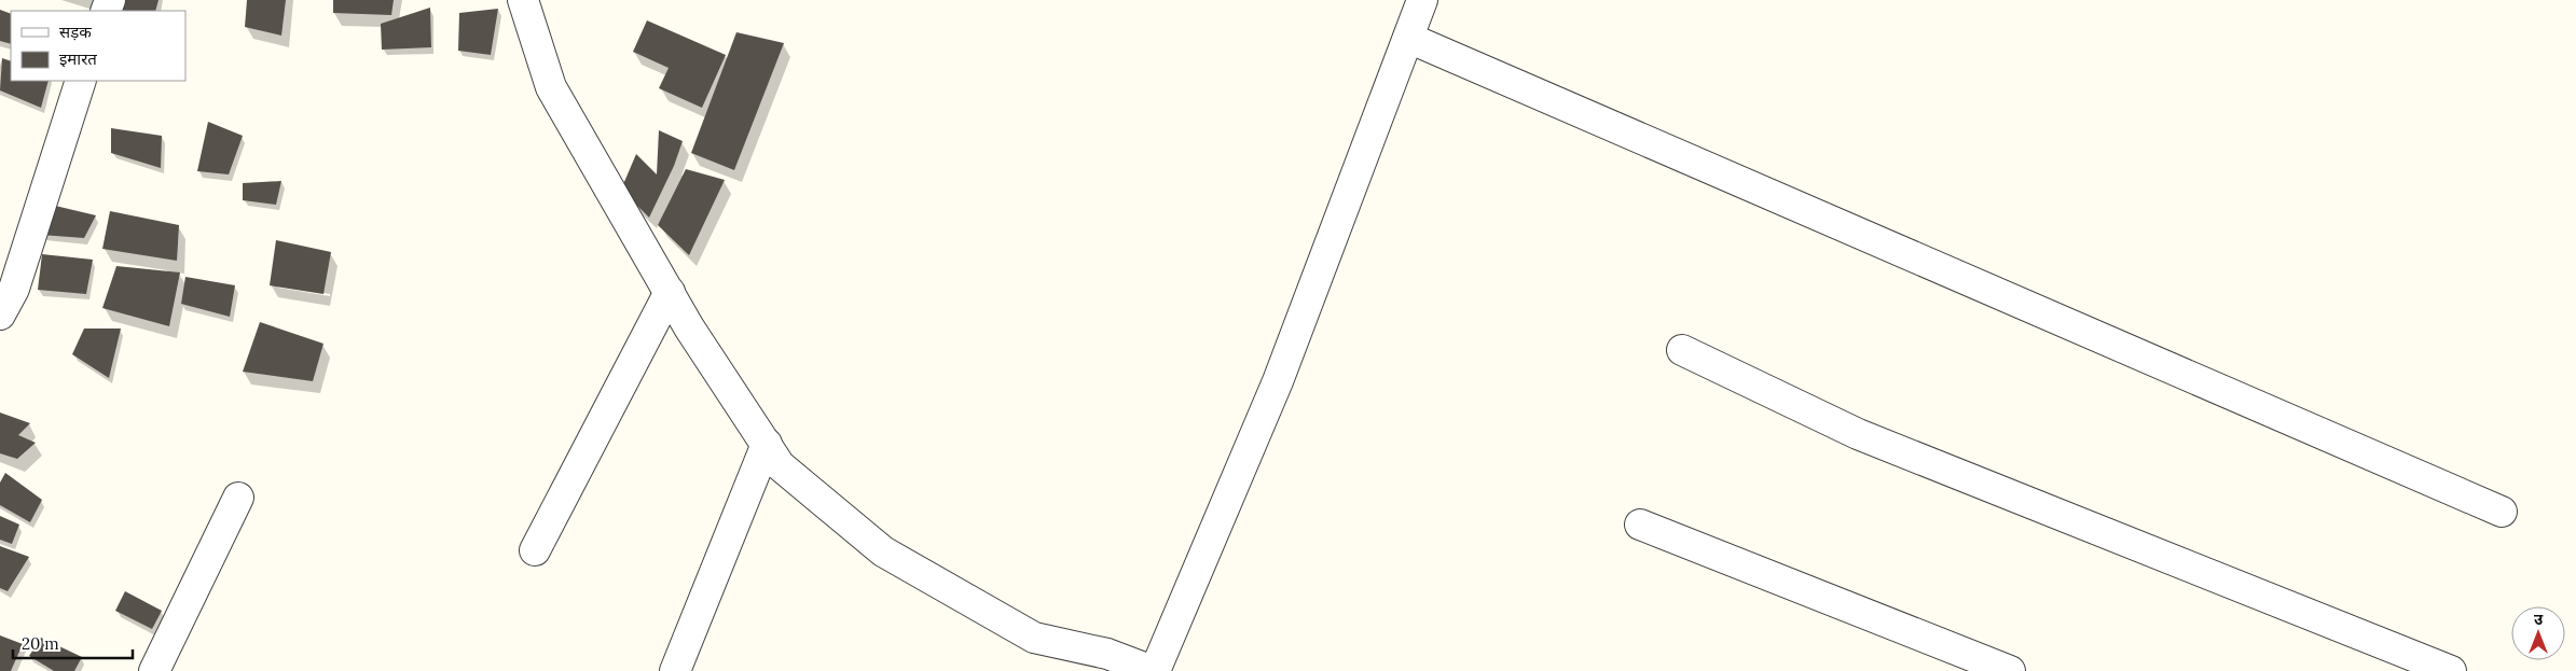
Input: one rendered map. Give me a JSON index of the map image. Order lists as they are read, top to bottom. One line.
{"legend":["सड़क","इमारत"],"scale_bar":"20 m","north":"top"}
